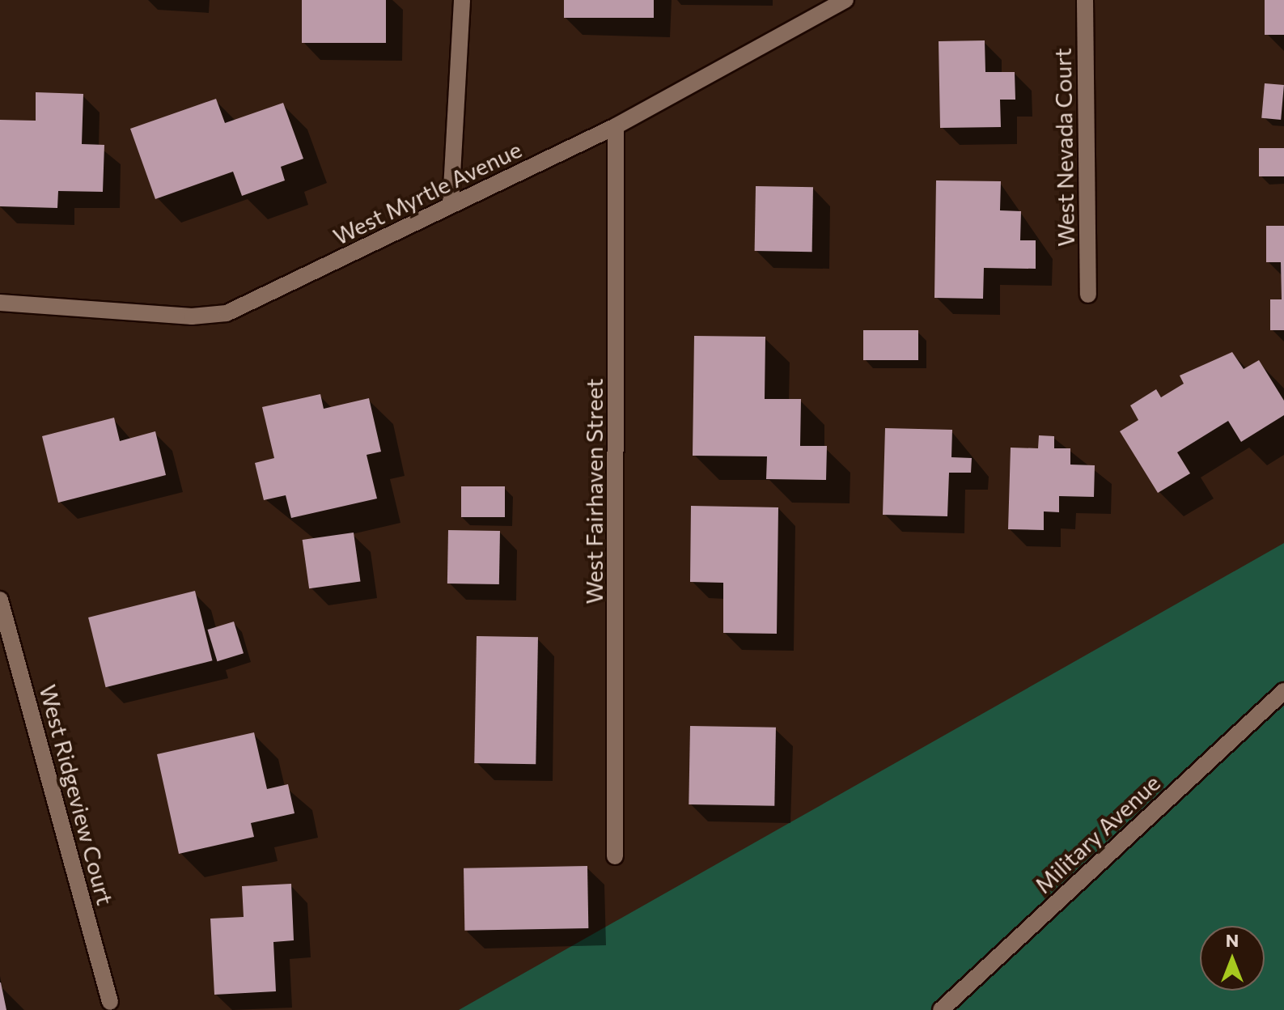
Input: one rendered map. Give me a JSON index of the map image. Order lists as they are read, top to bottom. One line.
{"streets":{"street":["West Nevada Court","West Myrtle Avenue","West Fairhaven Street","West Ridgeview Court","Military Avenue"]},"crossings":[["West Myrtle Avenue","West Fairhaven Street"]],"north":"top"}
